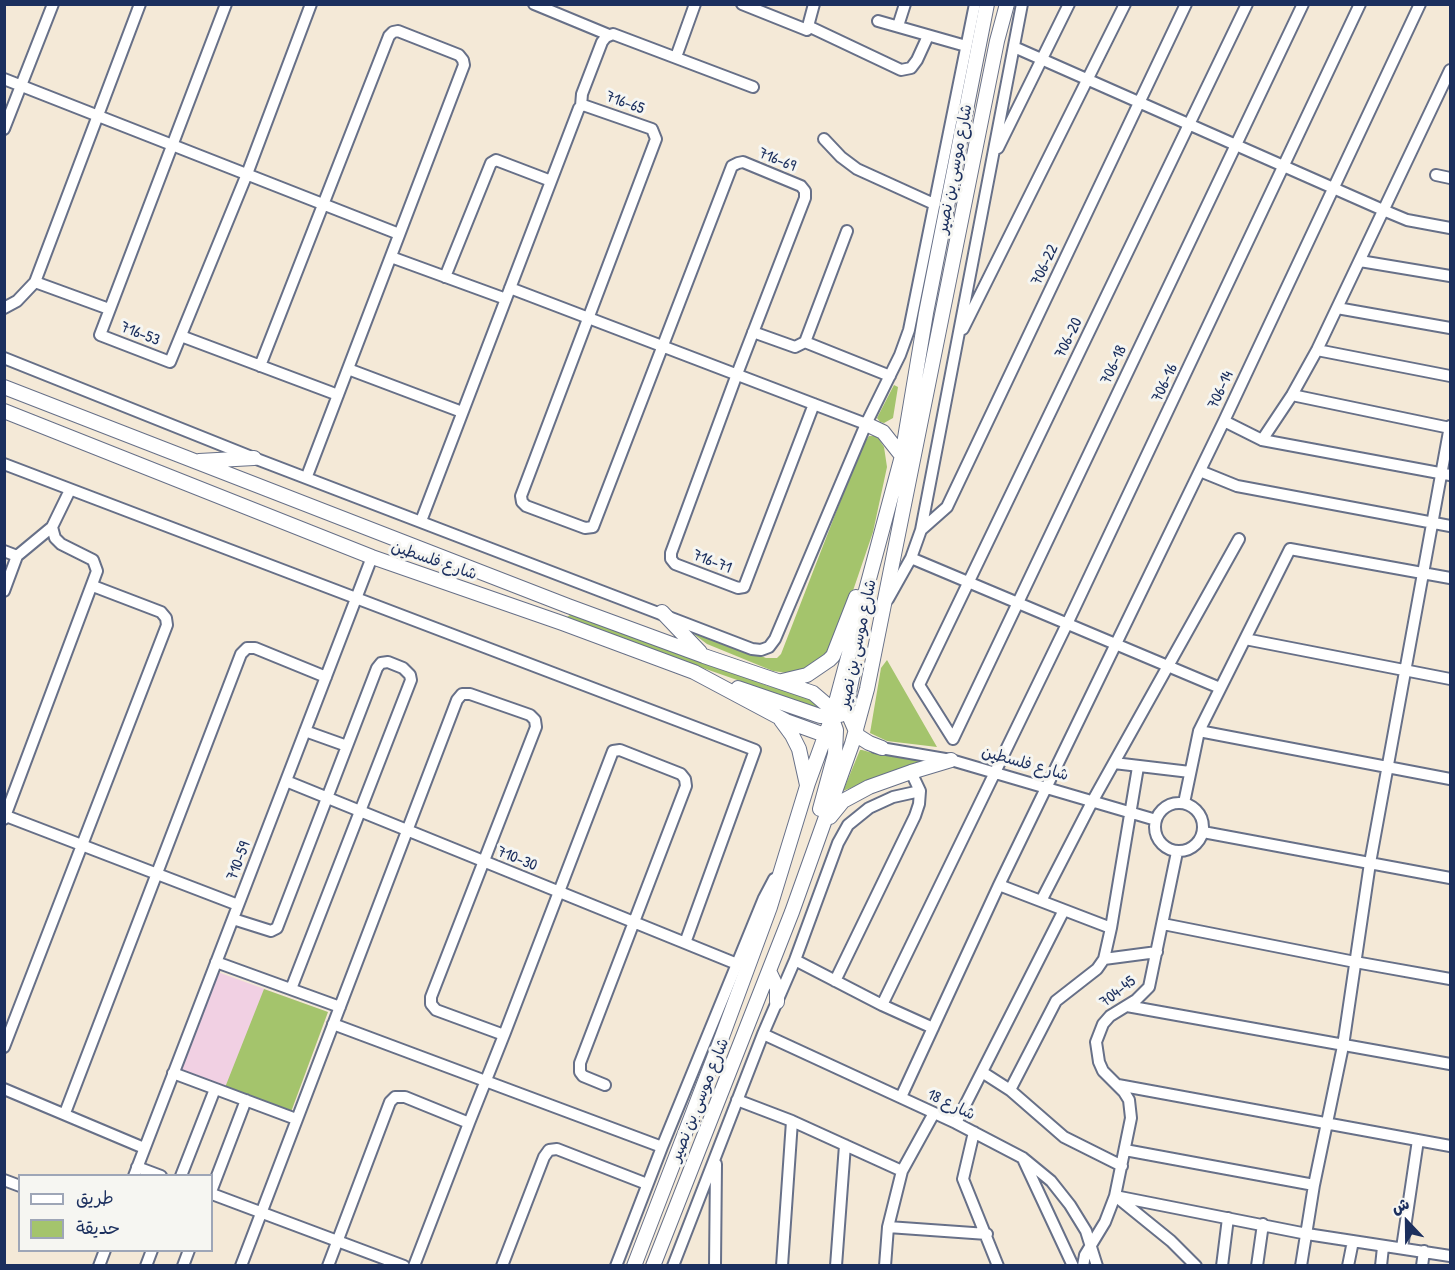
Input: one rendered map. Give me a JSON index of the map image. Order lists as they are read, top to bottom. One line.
{"streets":{"main road":["شارع موسى بن نصير","شارع فلسطين"],"street":["716-65","716-69","706-22","716-53","706-20","706-18","706-16","706-14","716-71","710-30","710-59","704-45","شارع 18"]},"crossings":[["716-69","716-71"],["شارع موسى بن نصير","شارع فلسطين"],["706-20","706-18"],["706-16","شارع فلسطين"],["706-14","شارع فلسطين"],["706-14","شارع 18"],["شارع فلسطين","710-59"],["شارع فلسطين","704-45"],["710-30","710-59"],["704-45","شارع 18"]],"legend":["طريق","حديقة"],"north":"top"}
